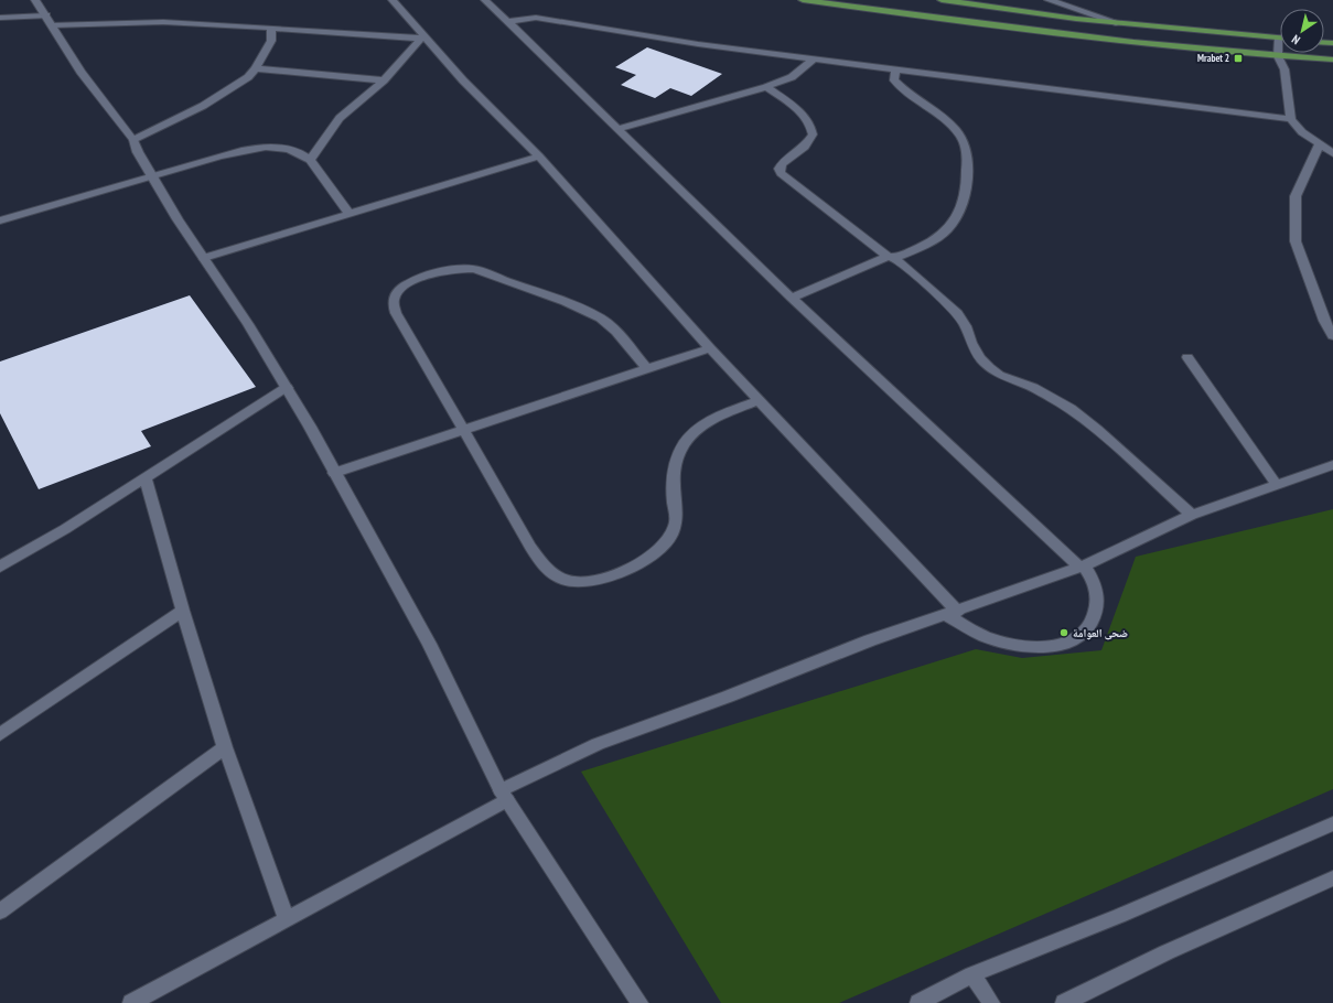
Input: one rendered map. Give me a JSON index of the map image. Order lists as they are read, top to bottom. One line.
{"places":{"transit":["Mrabet 2"],"other":["ضحى العوامة"]},"north":"bottom left"}
